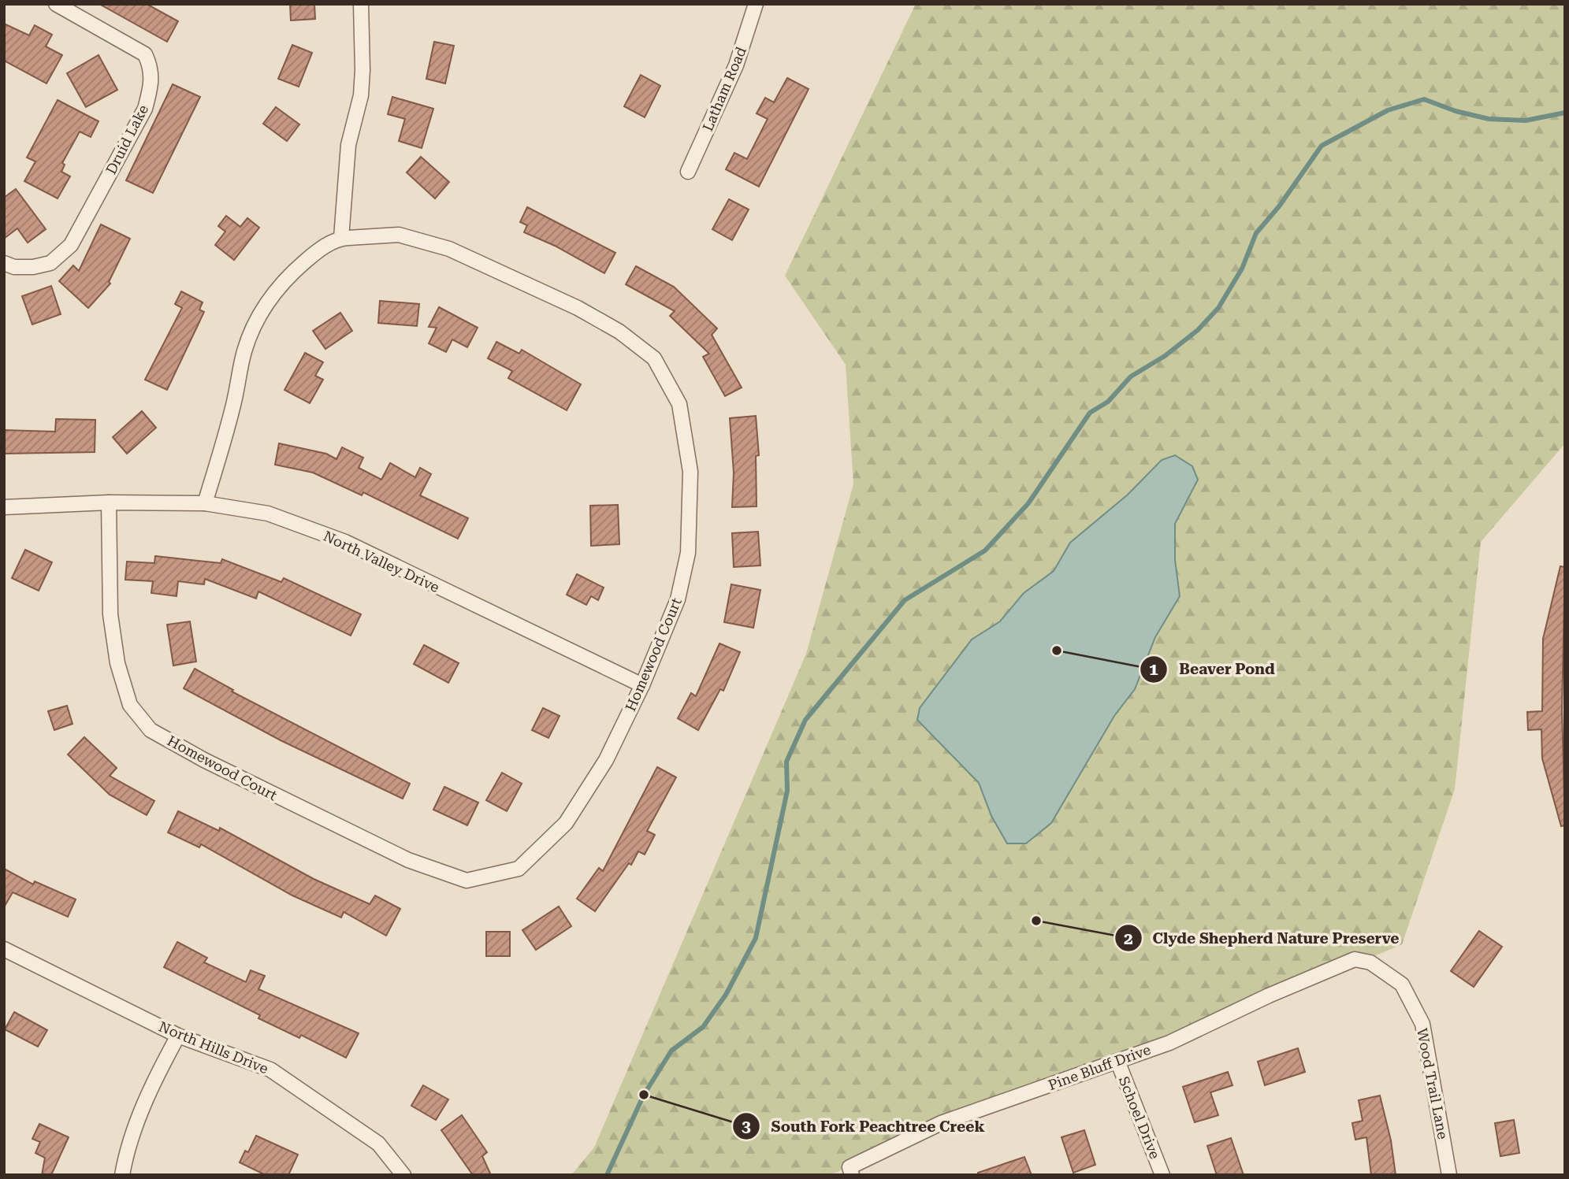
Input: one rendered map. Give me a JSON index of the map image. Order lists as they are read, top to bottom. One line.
{"streets":{"street":["Latham Road","Druid Lake","North Valley Drive","Homewood Court","North Hills Drive","Pine Bluff Drive","Wood Trail Lane","Schoel Drive"]},"crossings":[["North Valley Drive","Homewood Court"],["Pine Bluff Drive","Wood Trail Lane"],["Pine Bluff Drive","Schoel Drive"]],"places":["Beaver Pond","Clyde Shepherd Nature Preserve","South Fork Peachtree Creek"]}
